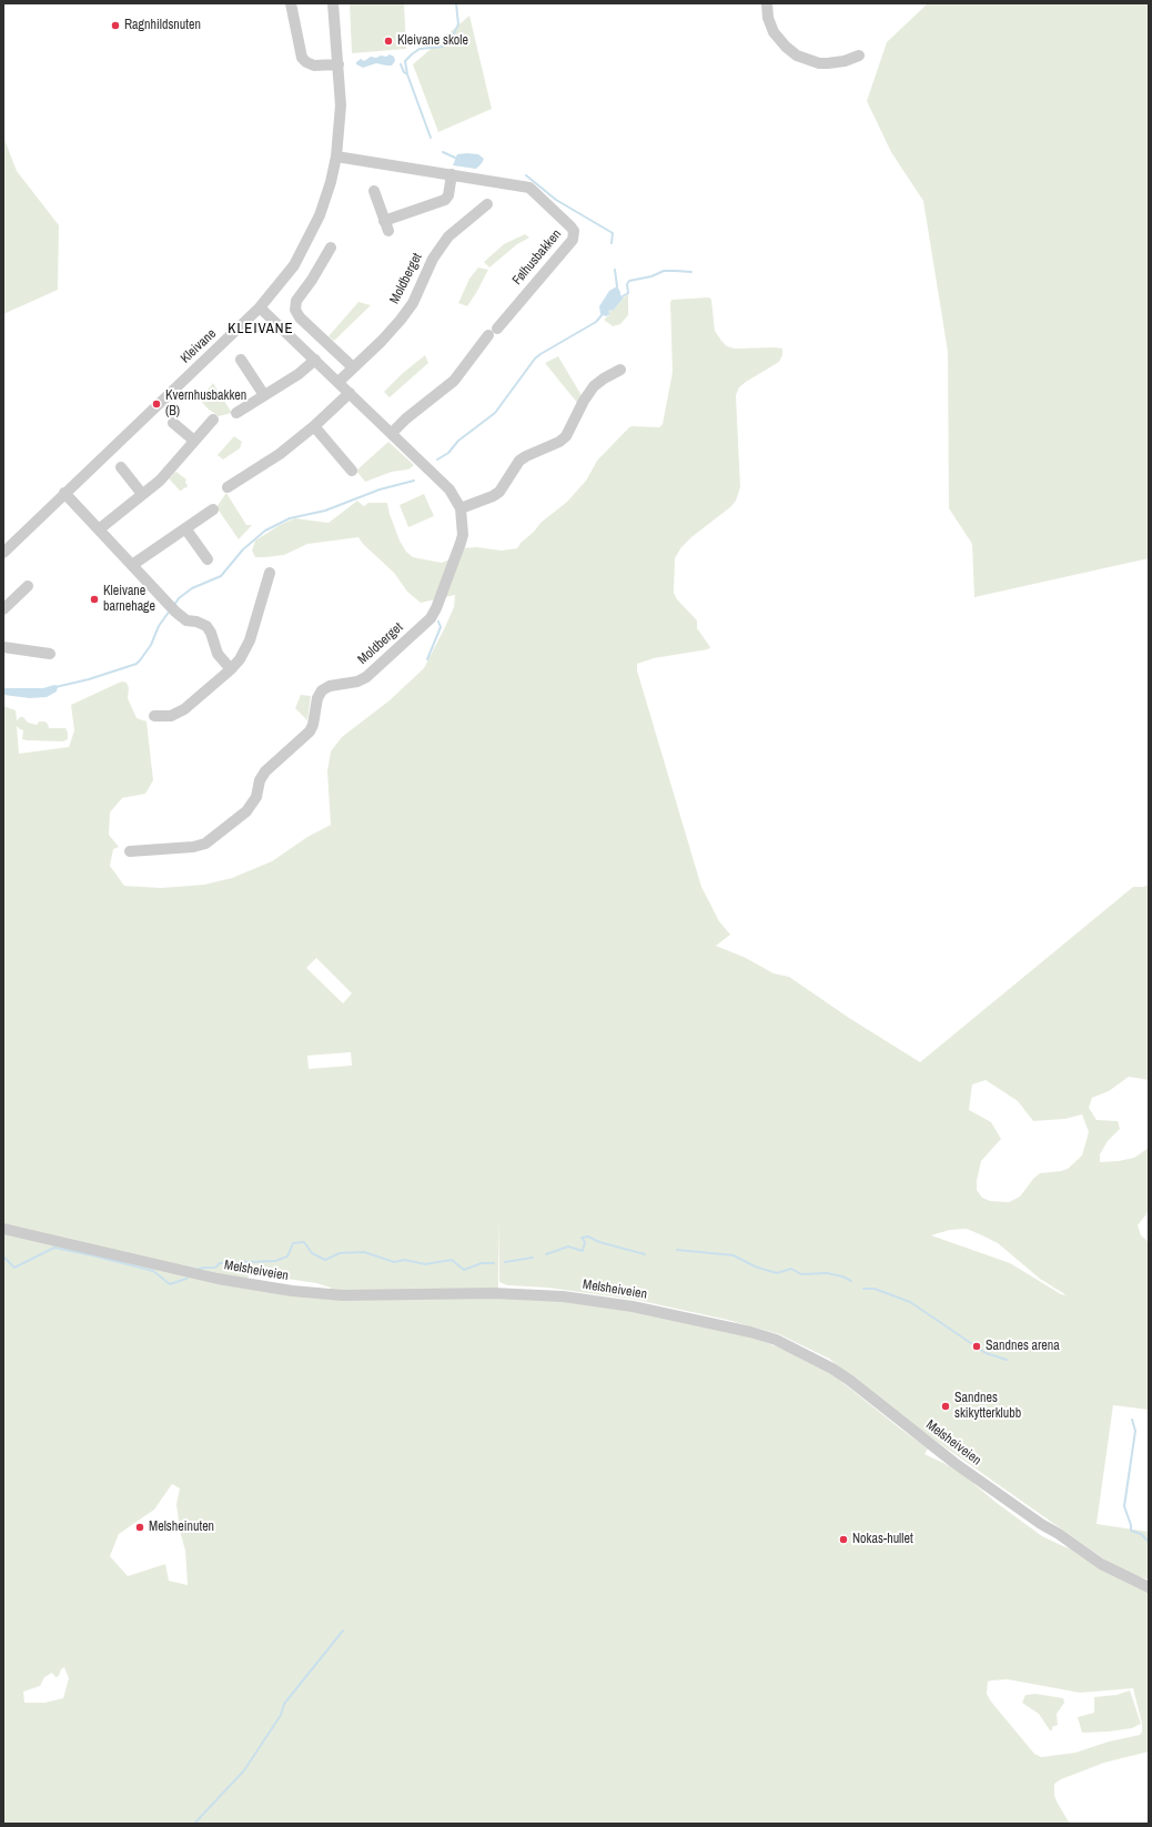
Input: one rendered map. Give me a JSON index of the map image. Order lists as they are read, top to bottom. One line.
{"streets":{"street":["Følhusbakken","Moldberget","Kleivane","Melsheiveien"]},"crossings":[["Følhusbakken","Moldberget"],["Følhusbakken","Kleivane"],["Moldberget","Kleivane"]],"districts":["KLEIVANE"],"places":["Ragnhildsnuten","Kleivane skole","Kvernhusbakken (B)","Kleivane barnehage","Sandnes arena","Sandnes skikytterklubb","Melsheinuten","Nokas-hullet"]}
